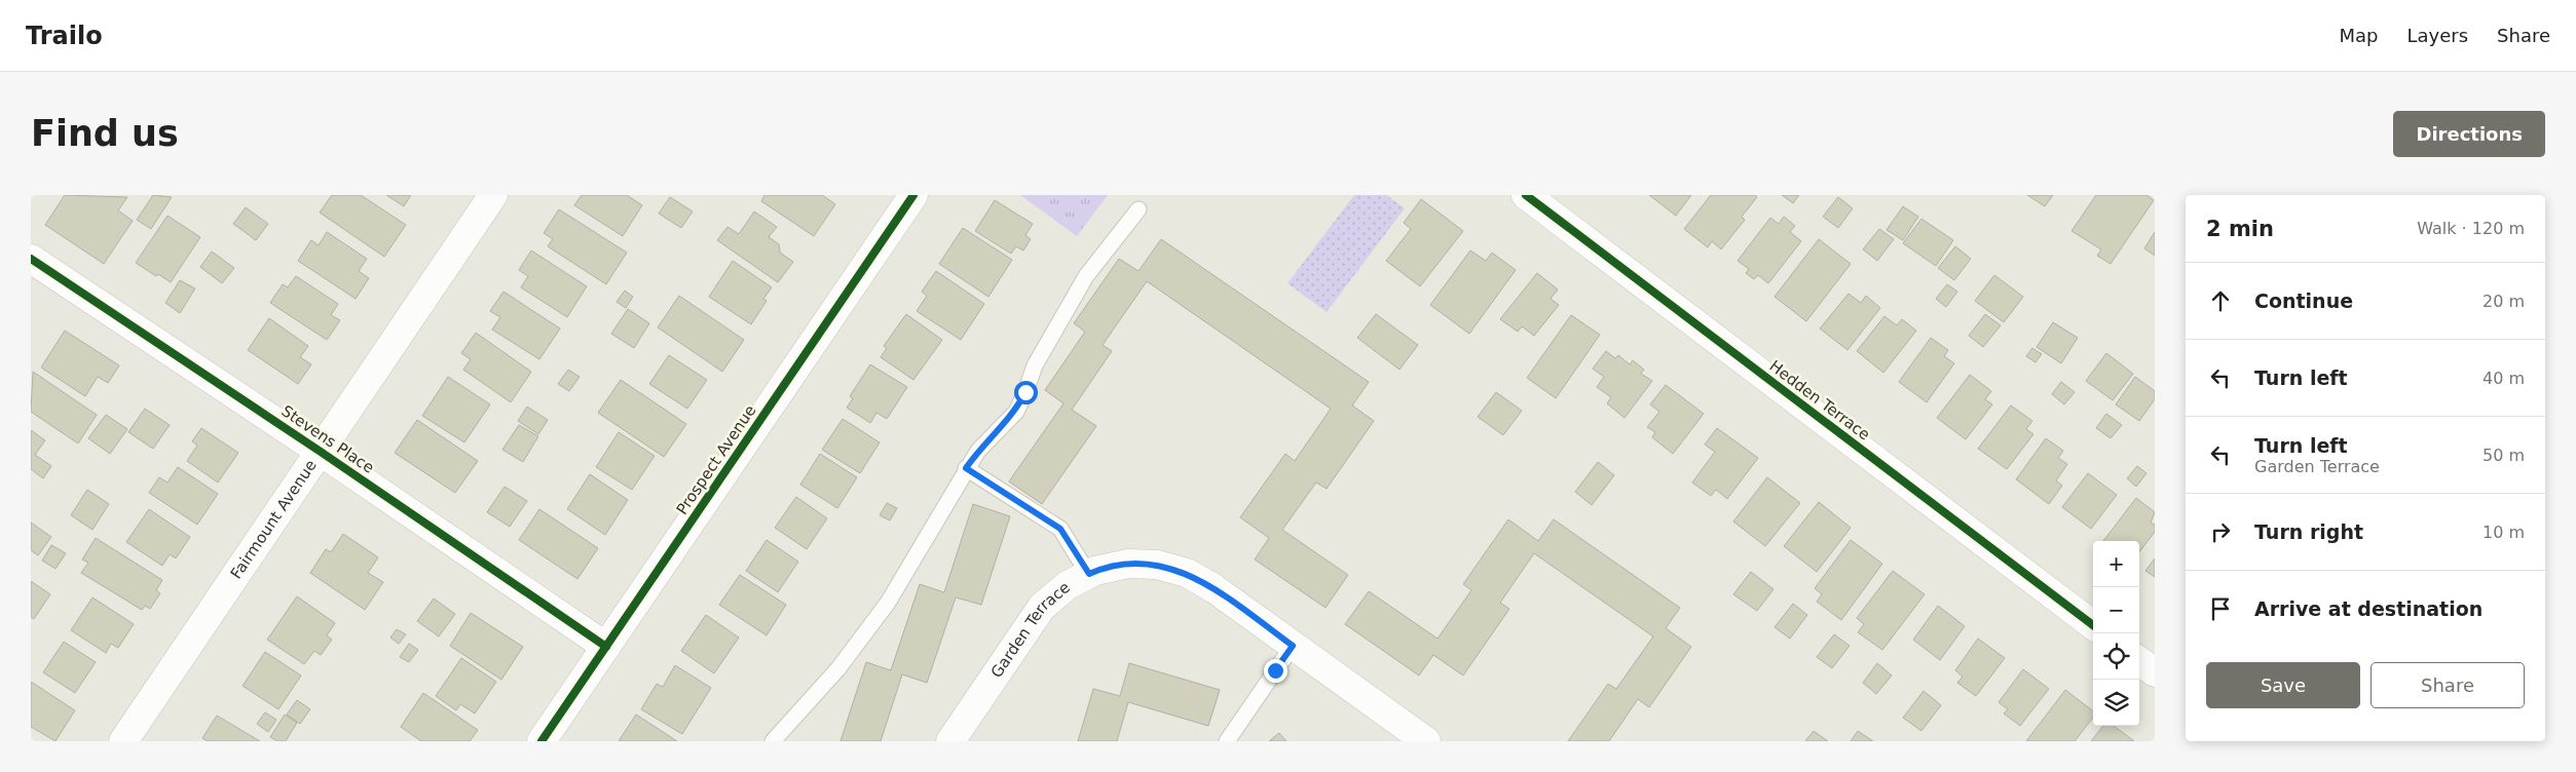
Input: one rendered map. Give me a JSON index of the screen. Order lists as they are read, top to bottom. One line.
{"streets":{"street":["Hedden Terrace","Stevens Place","Prospect Avenue","Fairmount Avenue","Garden Terrace"]},"crossings":[["Stevens Place","Prospect Avenue"],["Stevens Place","Fairmount Avenue"]],"page":{"header":"Trailo","nav":["Map","Layers","Share"],"buttons":["Directions",["Save","Share"]],"title":"Find us","heading":["2 min","Walk · 120 m"],"list":[["Continue","20 m"],["Turn left","40 m"],["Turn left","Garden Terrace","50 m"],["Turn right","10 m"],"Arrive at destination"],"map_buttons":["+","−"]}}
